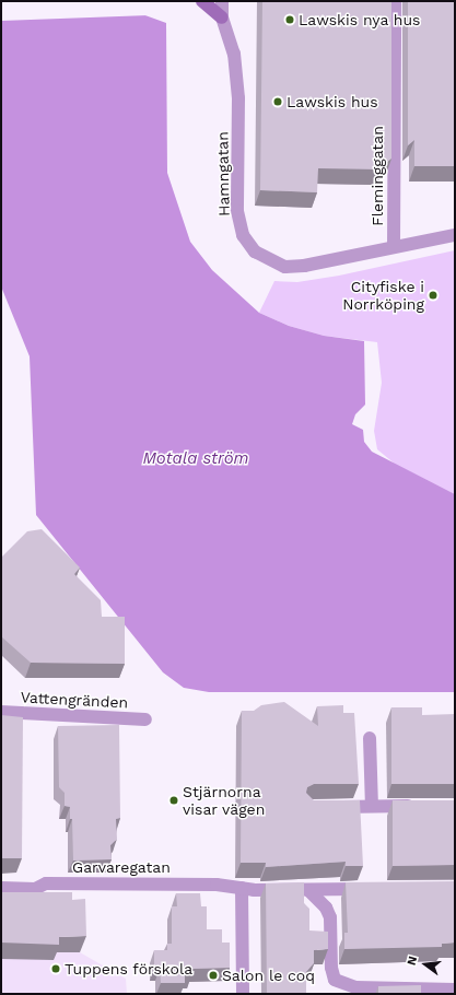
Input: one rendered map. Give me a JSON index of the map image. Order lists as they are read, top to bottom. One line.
{"streets":{"street":["Hamngatan","Fleminggatan","Vattengränden","Garvaregatan"]},"crossings":[["Hamngatan","Fleminggatan"]],"water":["Motala ström"],"places":["Lawskis nya hus","Lawskis hus","Cityfiske i Norrköping","Stjärnorna visar vägen","Tuppens förskola","Salon le coq"],"north":"left"}
